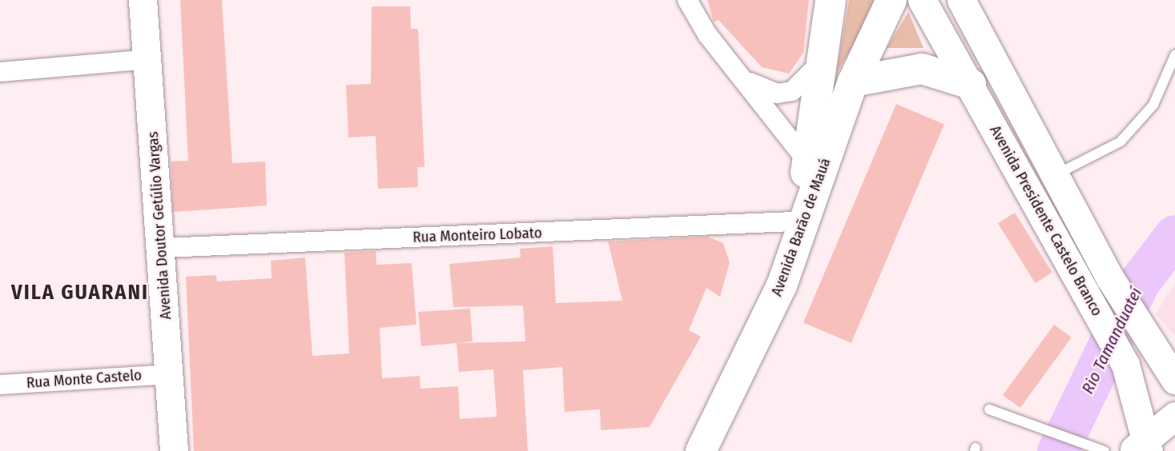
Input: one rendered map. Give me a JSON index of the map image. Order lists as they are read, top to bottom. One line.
{"streets":{"main road":["Avenida Presidente Castelo Branco","Avenida Doutor Getúlio Vargas","Avenida Barão de Mauá"],"street":["Rua Monteiro Lobato","Rua Monte Castelo"]},"crossings":[["Avenida Doutor Getúlio Vargas","Rua Monteiro Lobato"],["Avenida Doutor Getúlio Vargas","Rua Monte Castelo"],["Avenida Barão de Mauá","Rua Monteiro Lobato"]],"districts":["VILA GUARANI"],"water":["Rio Tamanduateí"]}
